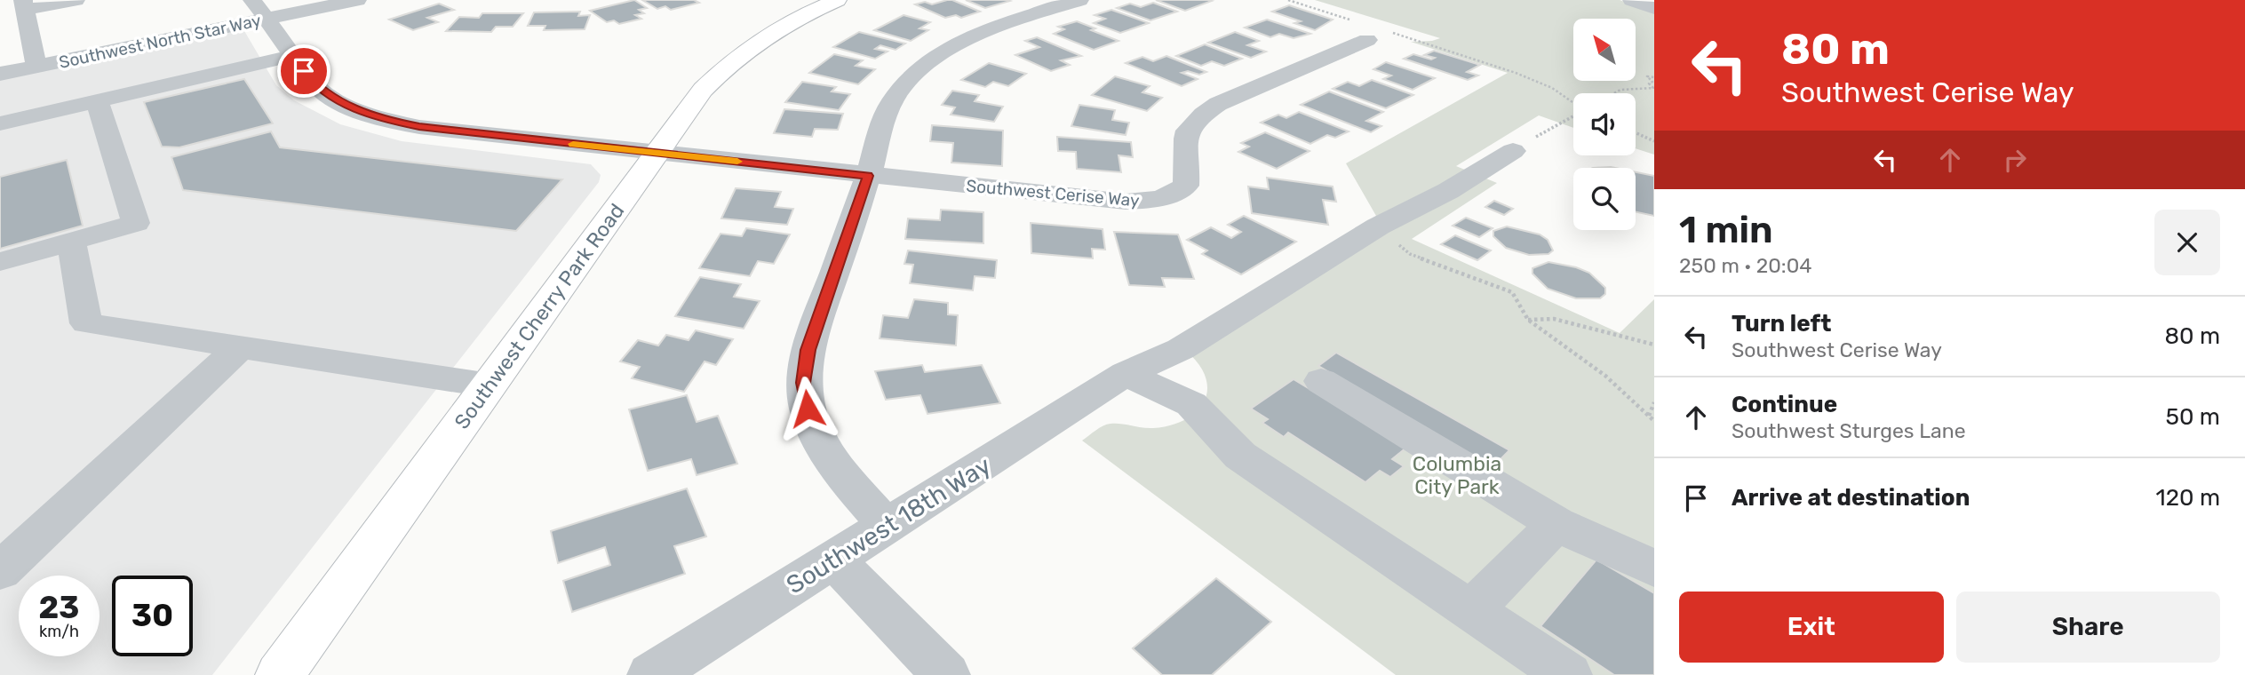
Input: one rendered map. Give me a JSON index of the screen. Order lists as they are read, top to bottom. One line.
{"streets":{"main road":["Southwest Cherry Park Road"],"street":["Southwest North Star Way","Southwest Cerise Way","Southwest 18th Way"]},"crossings":[["Southwest North Star Way","Southwest Cerise Way"],["Southwest Cerise Way","Southwest Cherry Park Road"]],"parks":["Columbia City Park"],"north":"top left","page":{"turn":["80 m","Southwest Cerise Way"],"heading":["1 min","250 m · 20:04"],"list":[{"name":"Turn left","note":"Southwest Cerise Way","value":"80 m"},{"name":"Continue","note":"Southwest Sturges Lane","value":"50 m"},{"name":"Arrive at destination","value":"120 m"}],"speed":"23 km/h","limit":"30","buttons":["Exit","Share"]}}
